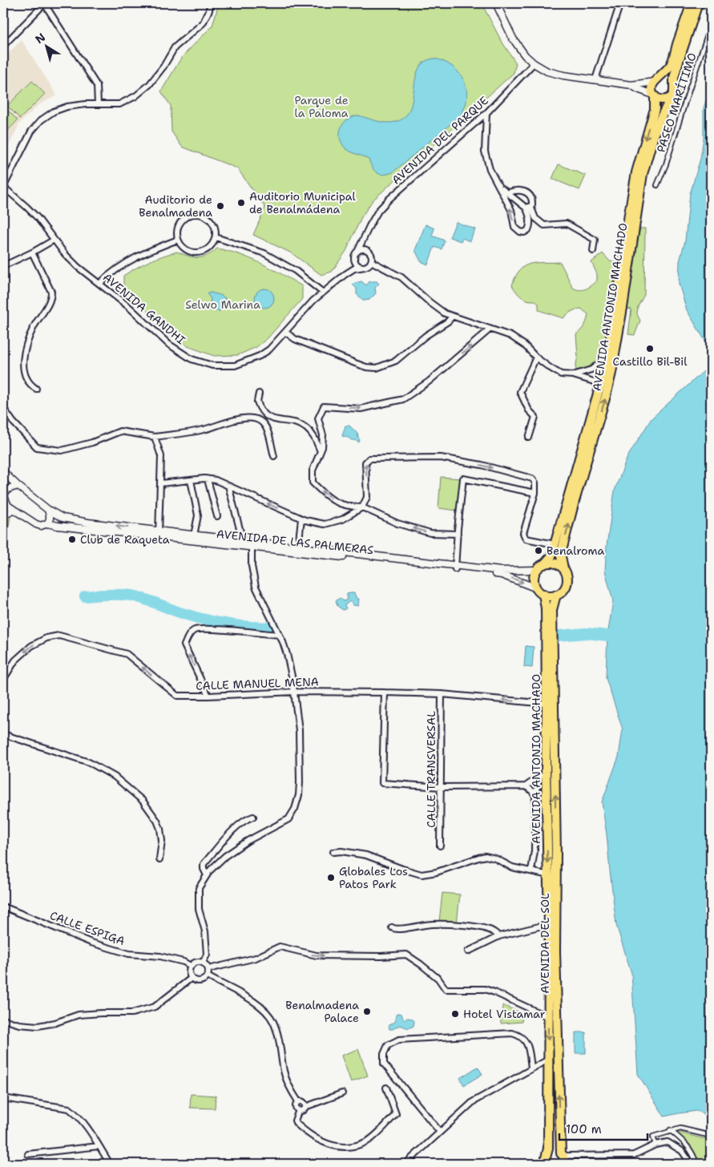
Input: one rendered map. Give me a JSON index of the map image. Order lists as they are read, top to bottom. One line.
{"streets":{"main road":["AVENIDA ANTONIO MACHADO","AVENIDA DEL SOL"],"street":["PASEO MARÍTIMO","AVENIDA DEL PARQUE","AVENIDA GANDHI","AVENIDA DE LAS PALMERAS","CALLE MANUEL MENA","CALLE TRANSVERSAL","CALLE ESPIGA"]},"crossings":[["AVENIDA DEL PARQUE","AVENIDA GANDHI"],["AVENIDA ANTONIO MACHADO","AVENIDA DE LAS PALMERAS"],["AVENIDA ANTONIO MACHADO","CALLE MANUEL MENA"],["AVENIDA ANTONIO MACHADO","AVENIDA DEL SOL"],["CALLE MANUEL MENA","CALLE TRANSVERSAL"]],"one_way":["CALLE MANUEL MENA"],"parks":["Parque de la Paloma","Selwo Marina"],"places":["Auditorio Municipal de Benalmádena","Auditorio de Benalmadena","Castillo Bil-Bil","Club de Raqueta","Benalroma","Globales Los Patos Park","Benalmadena Palace","Hotel Vistamar"],"scale_bar":"100 m","north":"top left"}
